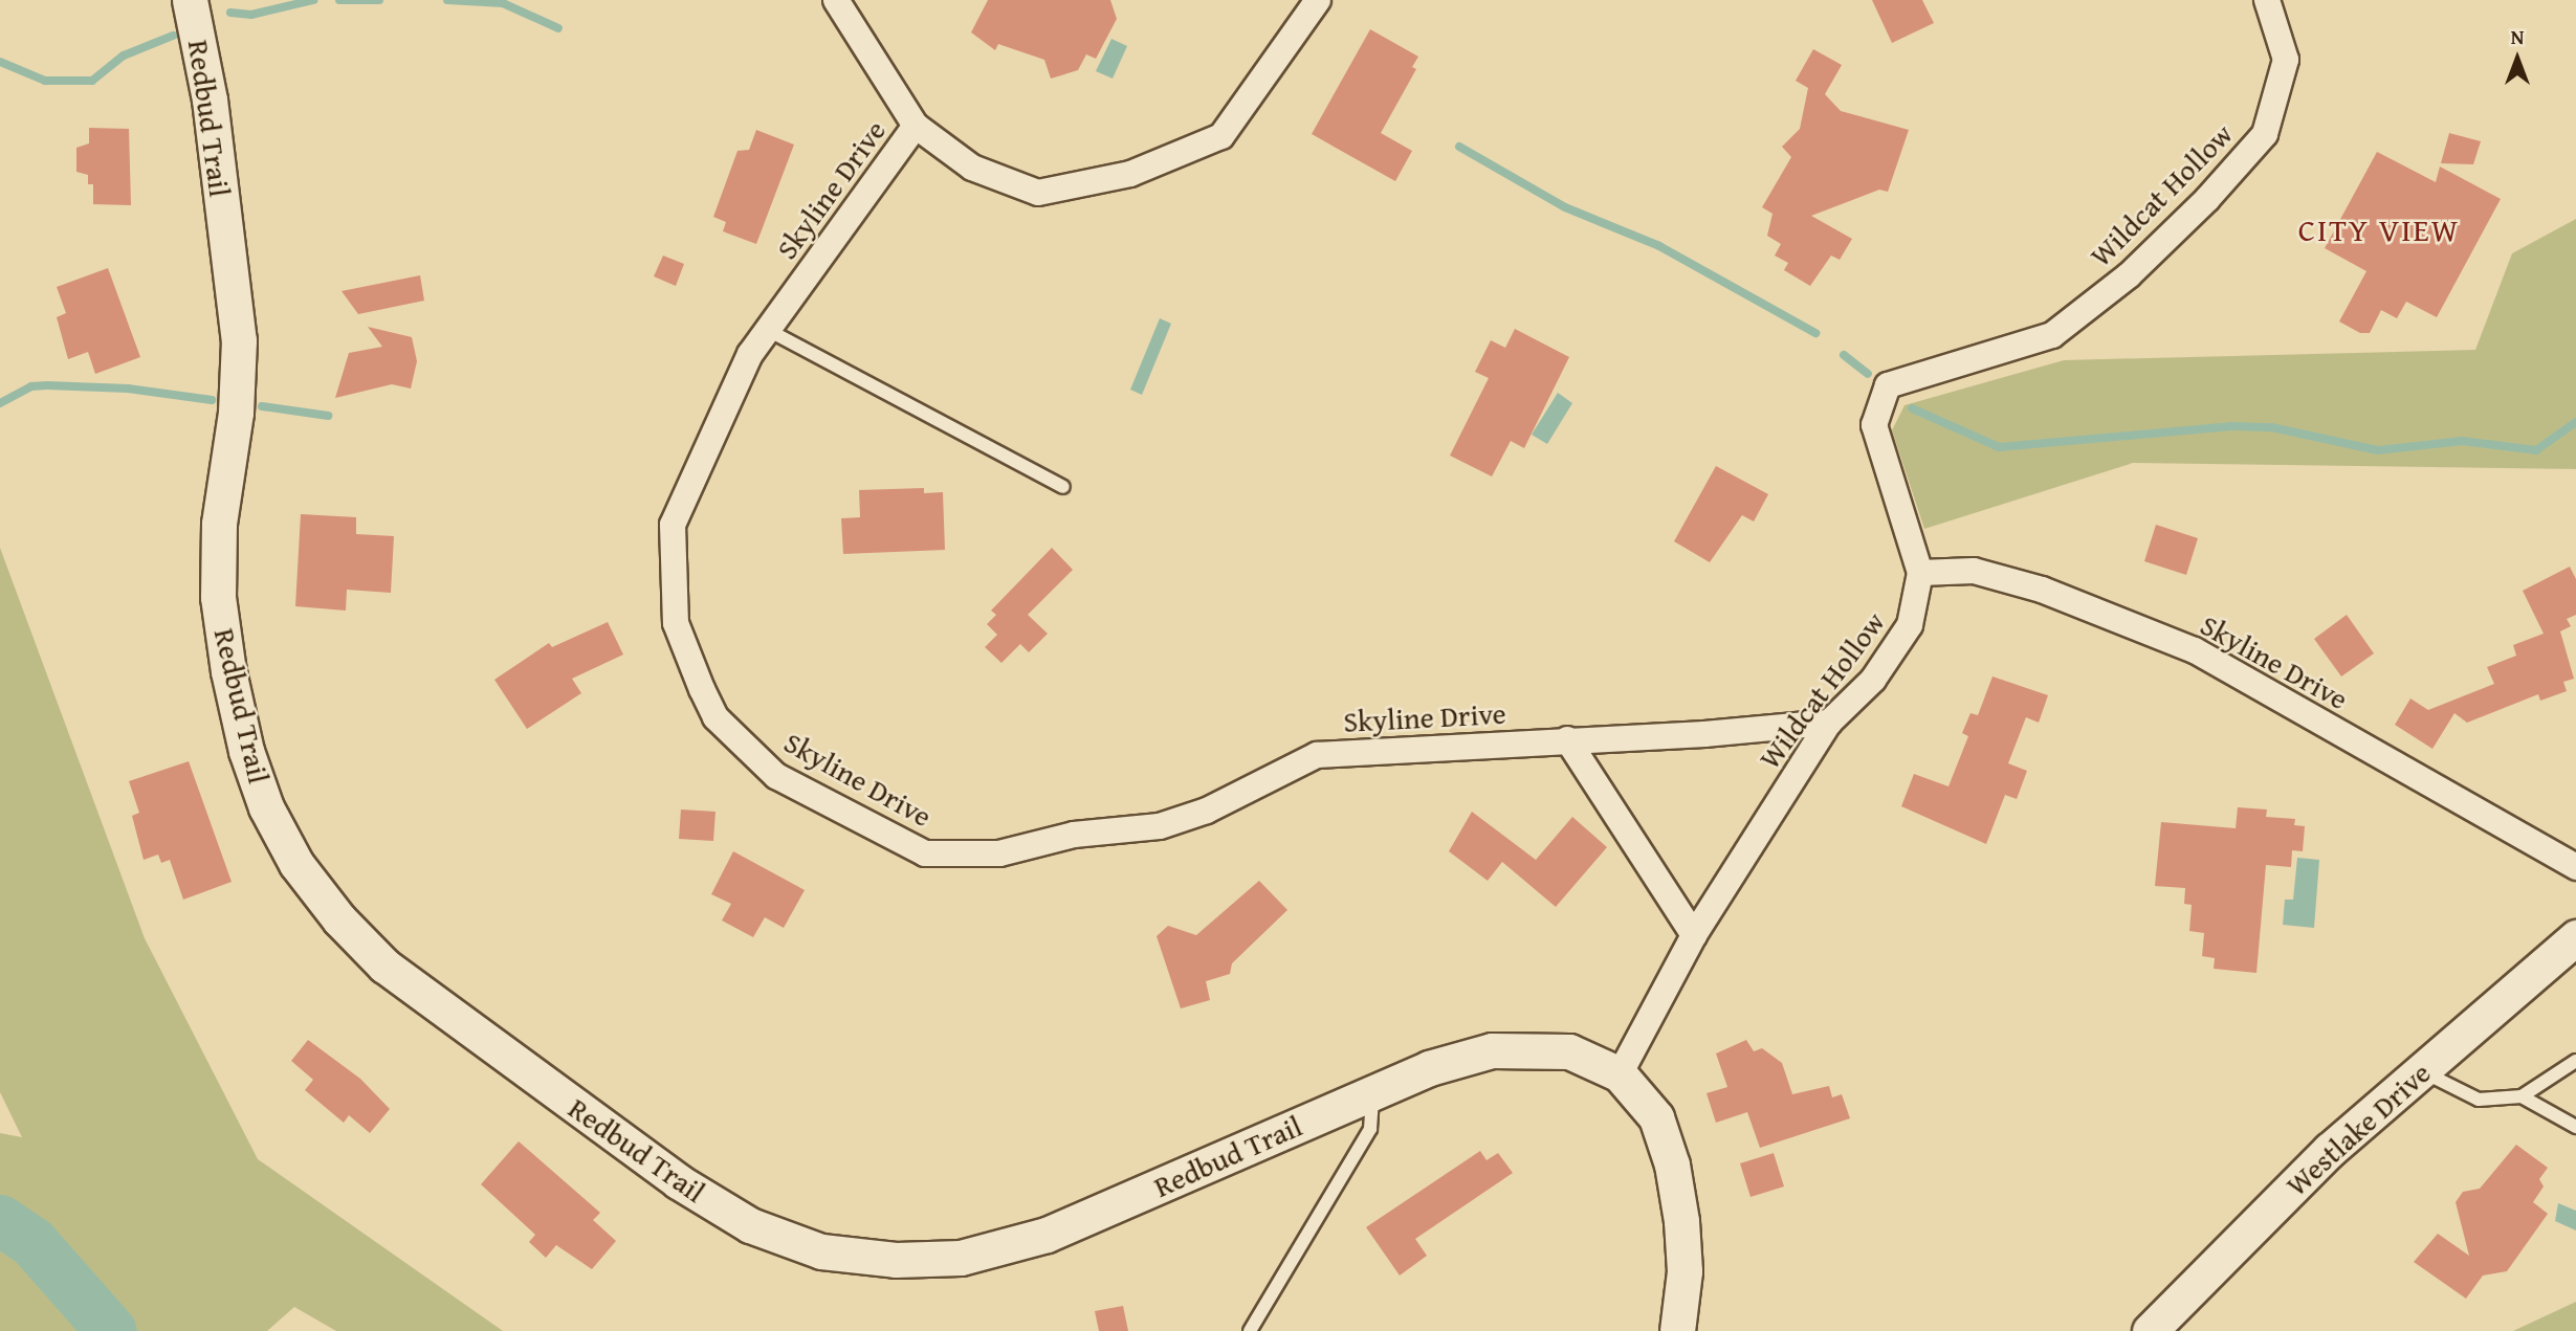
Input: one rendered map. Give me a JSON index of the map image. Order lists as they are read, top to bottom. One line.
{"streets":{"street":["Redbud Trail","Skyline Drive","Wildcat Hollow","Westlake Drive"]},"crossings":[["Redbud Trail","Wildcat Hollow"],["Skyline Drive","Wildcat Hollow"]],"districts":["CITY VIEW"],"north":"top"}
